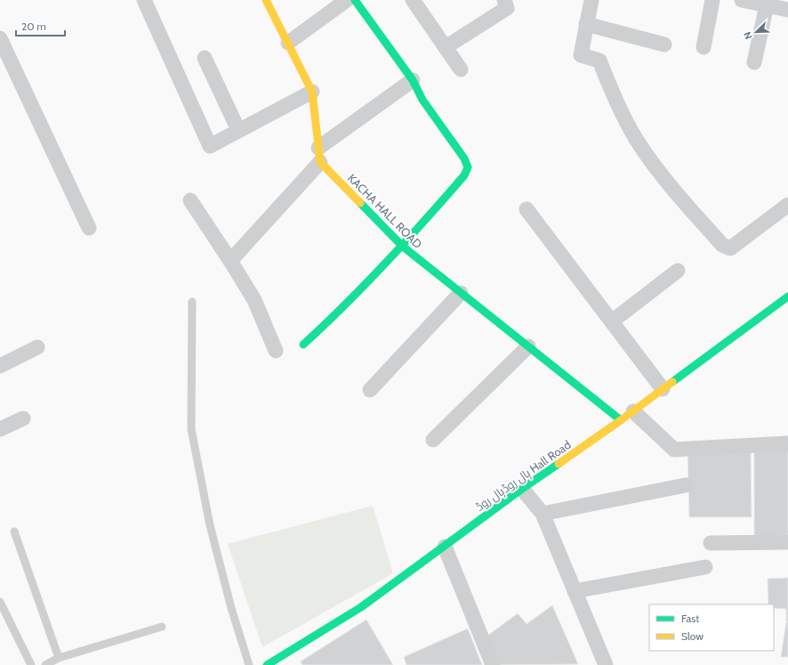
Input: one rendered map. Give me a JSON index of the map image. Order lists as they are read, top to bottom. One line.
{"streets":{"street":["KACHA HALL ROAD","ہال روڈہال روڈ Hall Road"]},"crossings":[["KACHA HALL ROAD","ہال روڈہال روڈ Hall Road"]],"legend":["Fast","Slow"],"scale_bar":"20 m","north":"bottom left"}
